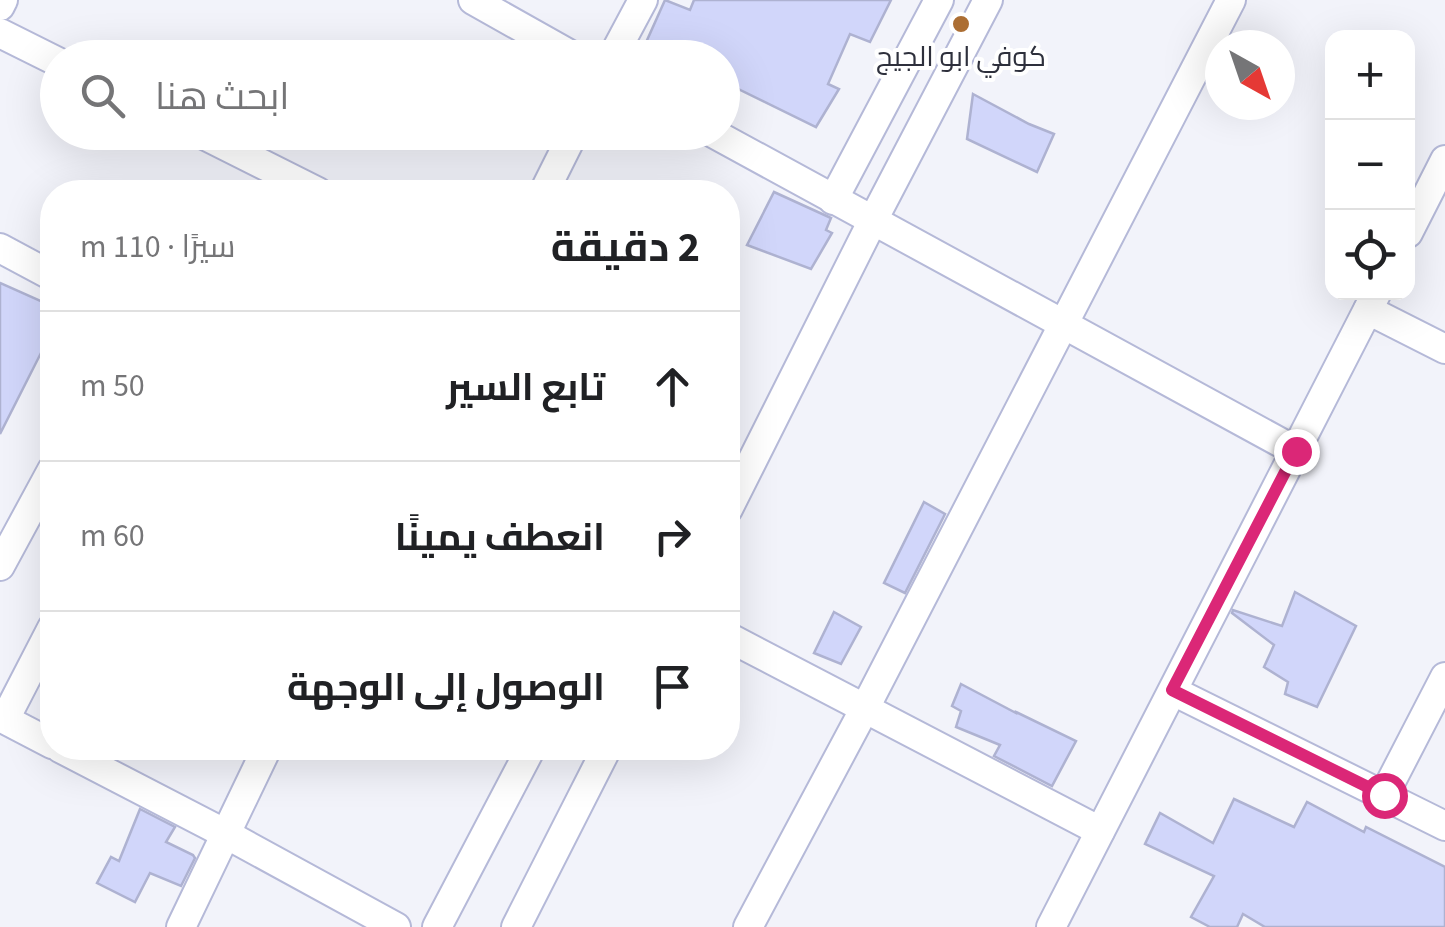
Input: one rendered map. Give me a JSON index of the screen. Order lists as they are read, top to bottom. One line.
{"places":["كوفي ابو الجيج"],"north":"bottom right","page":{"map_buttons":["+","−"],"search":"ابحث هنا","heading":["2 دقيقة","سيرًا · 110 m"],"list":[["تابع السير","50 m"],["انعطف يمينًا","60 m"],"الوصول إلى الوجهة"]}}
